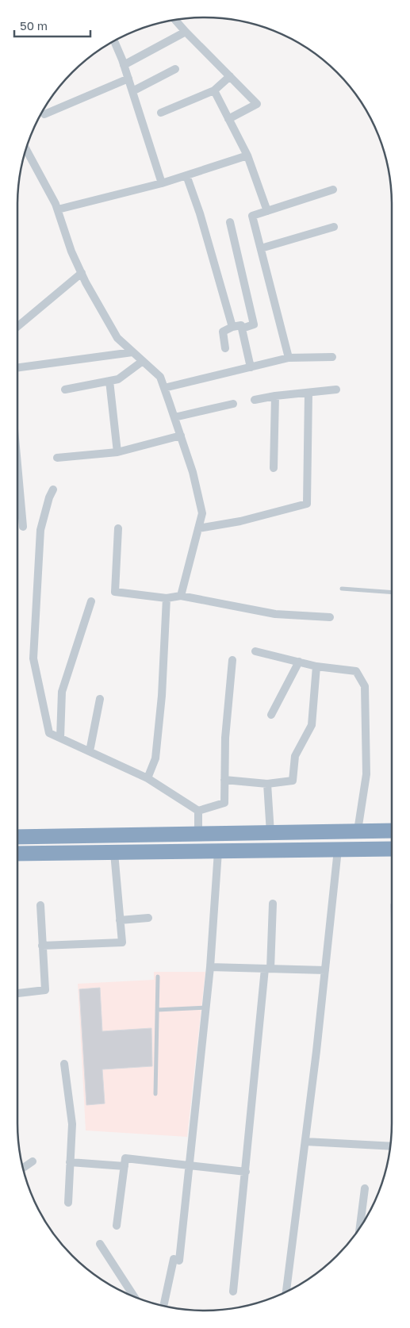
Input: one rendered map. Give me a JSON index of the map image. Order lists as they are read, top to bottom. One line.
{"scale_bar":"50 m"}
